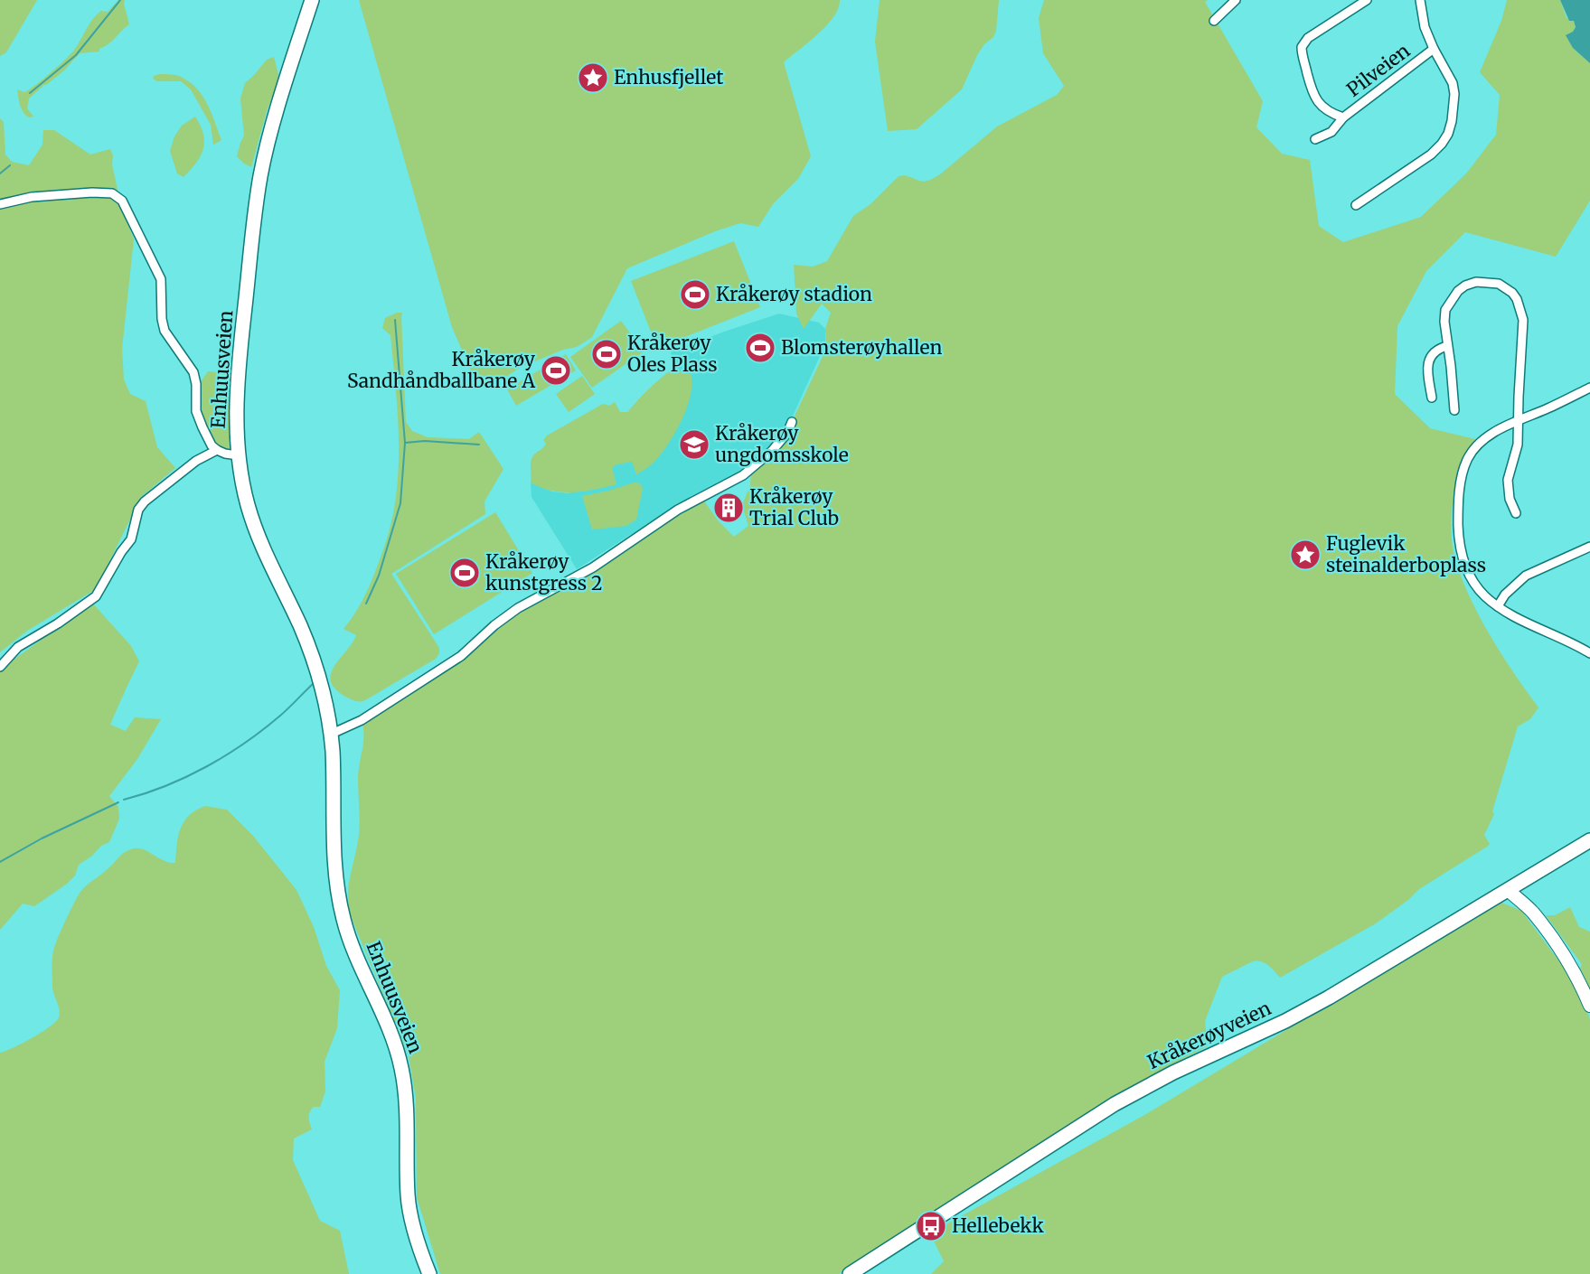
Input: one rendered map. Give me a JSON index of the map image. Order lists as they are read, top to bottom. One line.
{"streets":{"main road":["Enhuusveien","Kråkerøyveien"],"street":["Pilveien"]},"places":{"place":["Enhusfjellet","Fuglevik steinalderboplass"],"sports":["Kråkerøy stadion","Blomsterøyhallen","Kråkerøy Oles Plass","Kråkerøy Sandhåndballbane A","Kråkerøy kunstgress 2"],"school or university":["Kråkerøy ungdomsskole"],"building":["Kråkerøy Trial Club"],"bus stop":["Hellebekk"]}}
